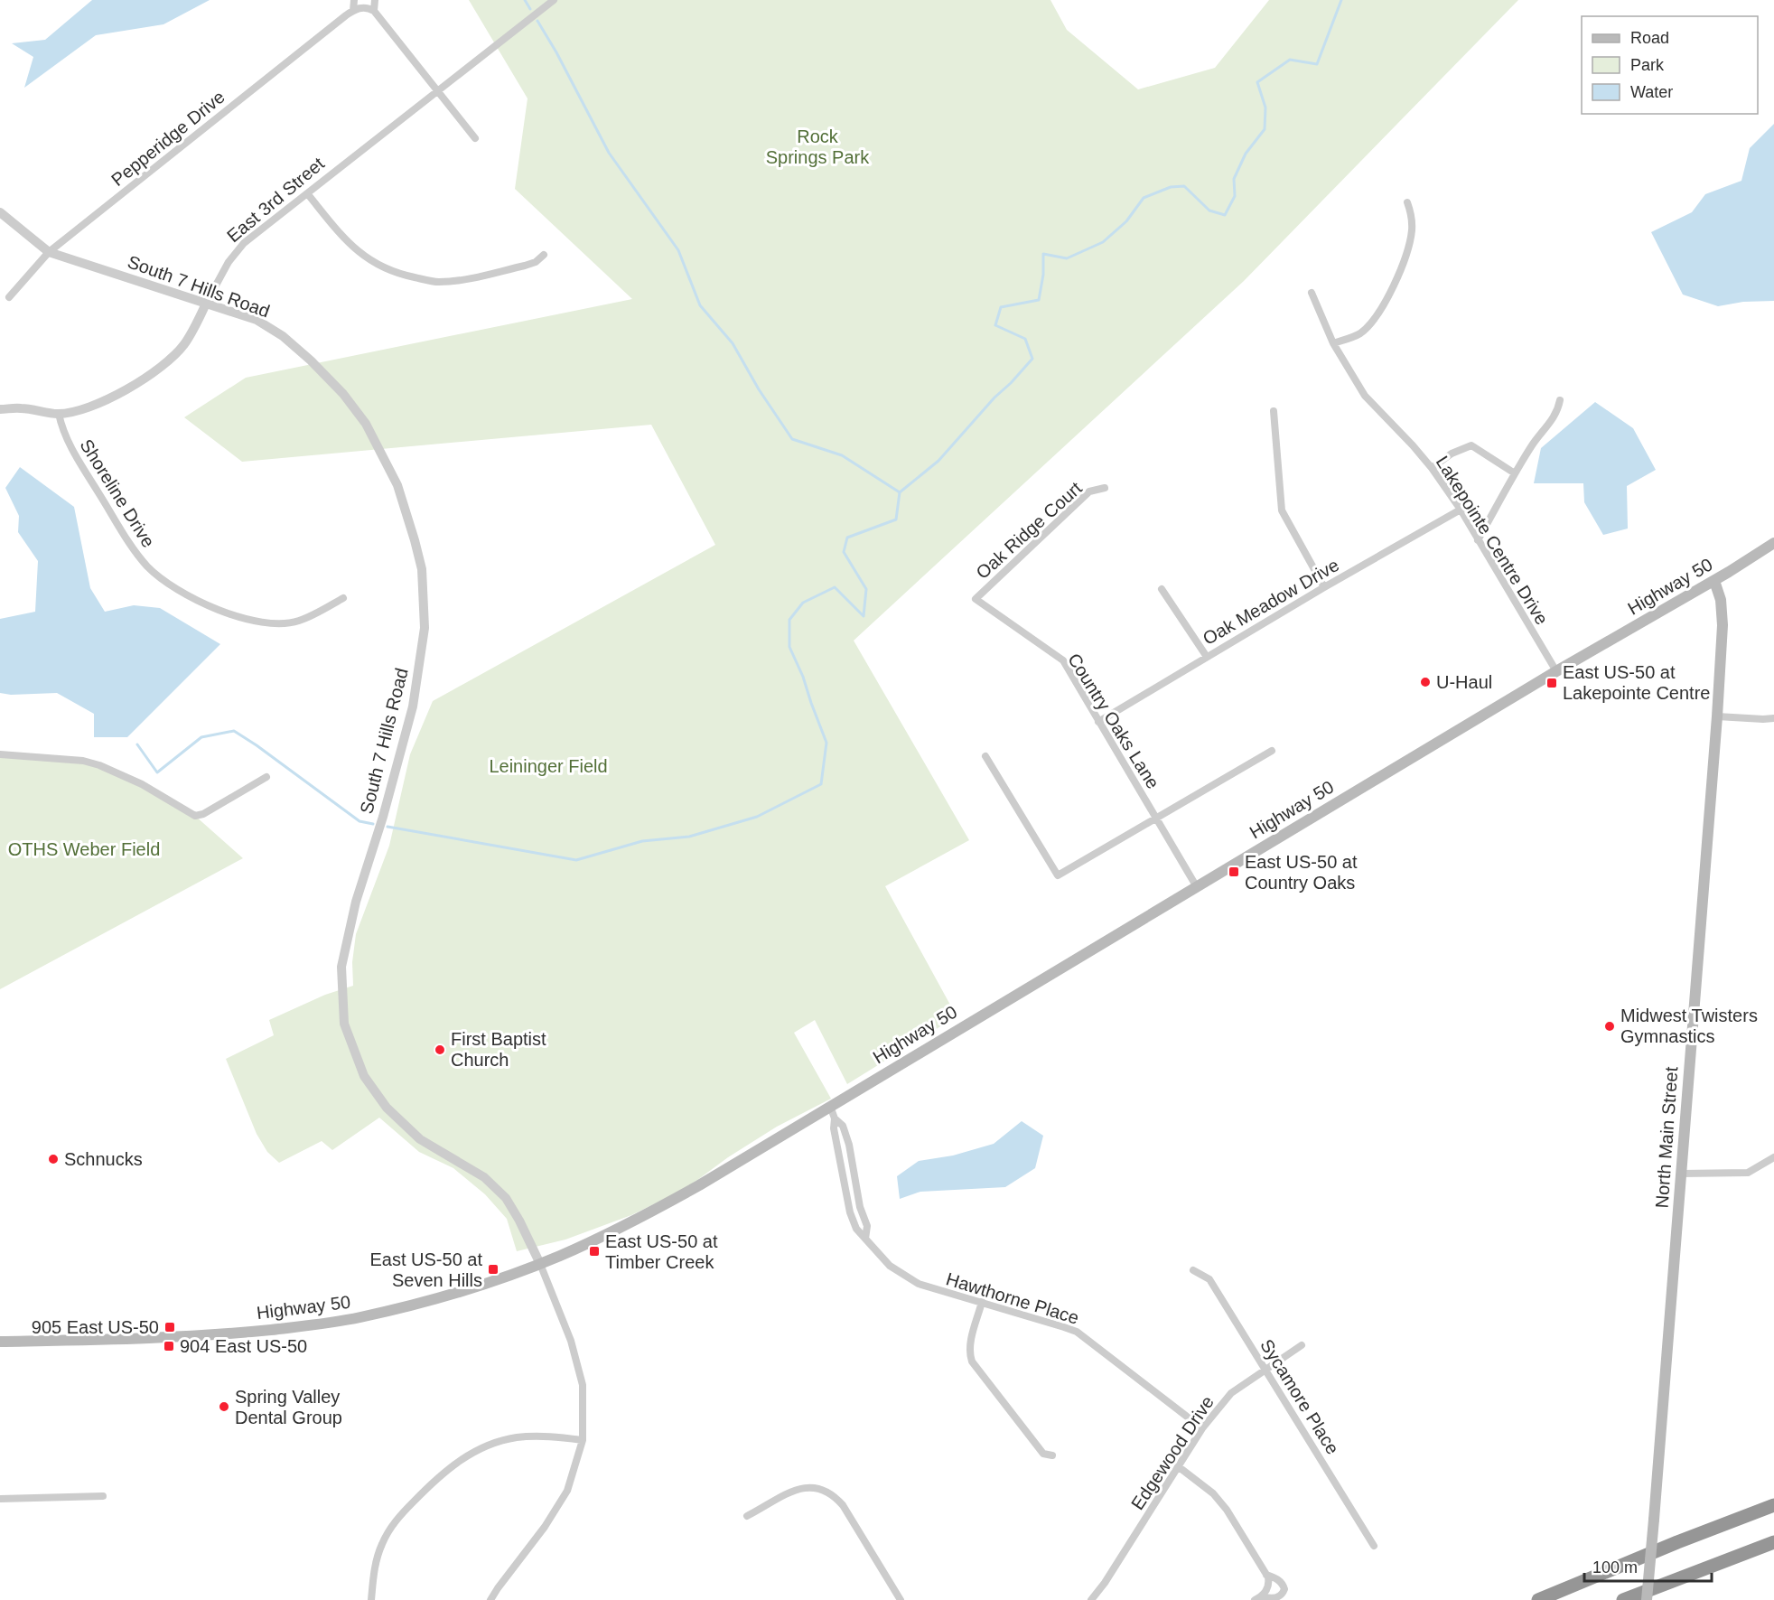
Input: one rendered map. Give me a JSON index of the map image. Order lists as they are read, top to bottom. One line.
{"streets":{"main road":["Highway 50","North Main Street"],"street":["Pepperidge Drive","East 3rd Street","South 7 Hills Road","Shoreline Drive","Oak Ridge Court","Lakepointe Centre Drive","Oak Meadow Drive","Country Oaks Lane","Hawthorne Place","Sycamore Place","Edgewood Drive"]},"crossings":[["Pepperidge Drive","South 7 Hills Road"],["East 3rd Street","South 7 Hills Road"],["East 3rd Street","Shoreline Drive"],["South 7 Hills Road","Highway 50"],["Oak Ridge Court","Country Oaks Lane"],["Lakepointe Centre Drive","Highway 50"],["Lakepointe Centre Drive","Oak Meadow Drive"],["Highway 50","Country Oaks Lane"],["Highway 50","North Main Street"],["Highway 50","Hawthorne Place"],["Oak Meadow Drive","Country Oaks Lane"],["Hawthorne Place","Edgewood Drive"],["Sycamore Place","Edgewood Drive"]],"parks":["Rock Springs Park","Leininger Field","OTHS Weber Field"],"places":{"other":["U-Haul","Midwest Twisters Gymnastics","First Baptist Church","Schnucks","Spring Valley Dental Group"],"transit":["East US-50 at Lakepointe Centre","East US-50 at Country Oaks","East US-50 at Timber Creek","East US-50 at Seven Hills","905 East US-50","904 East US-50"]},"legend":["Road","Park","Water"],"scale_bar":"100 m"}
